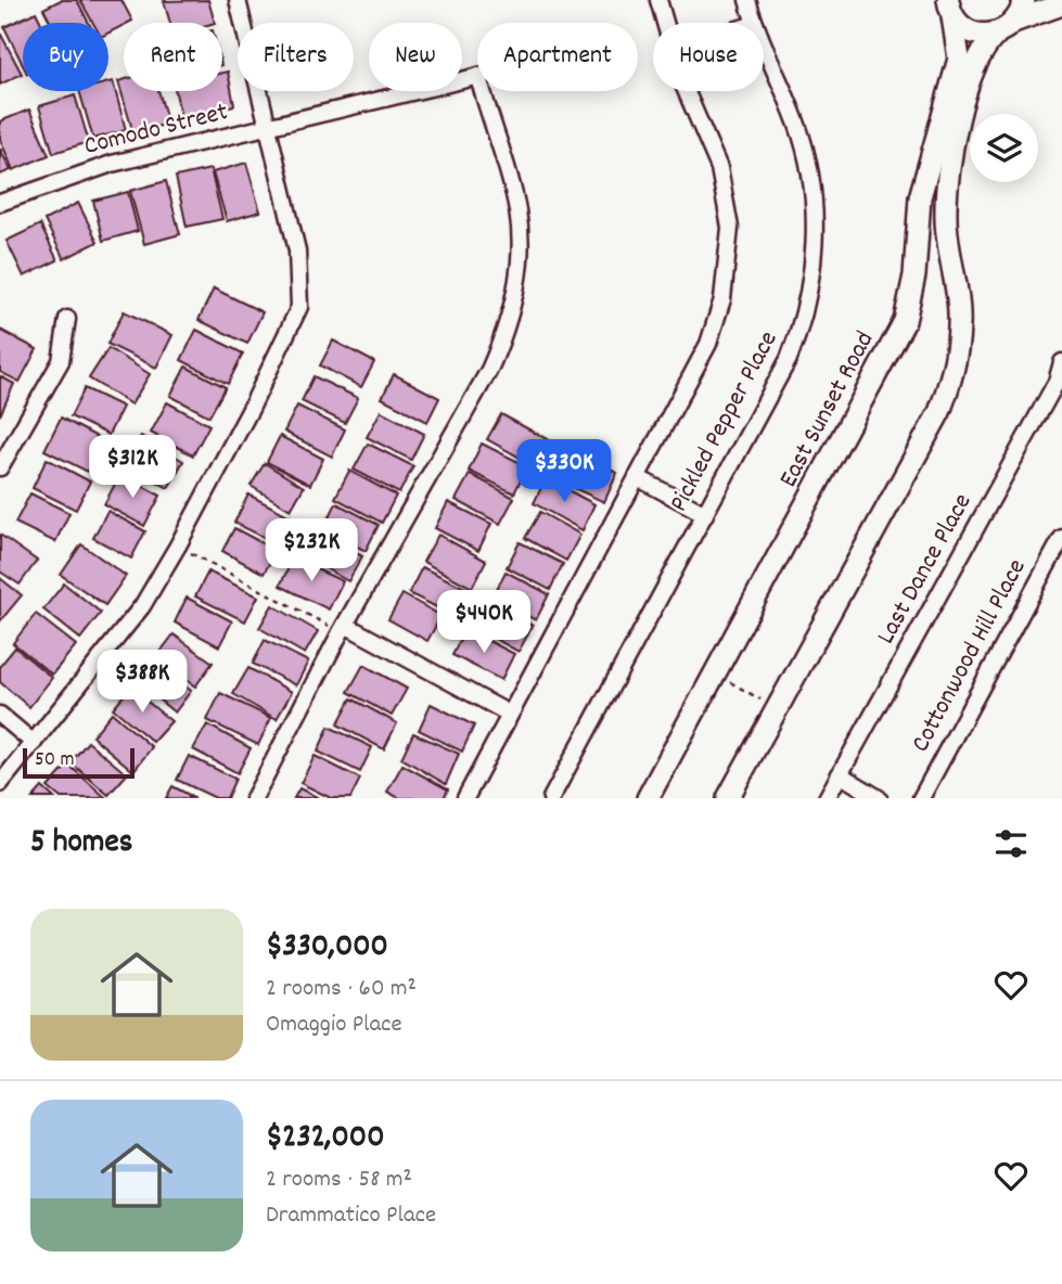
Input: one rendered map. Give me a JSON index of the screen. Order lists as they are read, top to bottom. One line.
{"streets":{"main road":["East Sunset Road"],"street":["Comodo Street","Pickled Pepper Place","Last Dance Place","Cottonwood Hill Place"]},"scale_bar":"50 m","page":{"chip":["Buy","Rent","Filters","New","Apartment","House"],"price":["$312K","$330K","$232K","$440K","$388K"],"scale":"50 m","heading":"5 homes","list":[{"name":"$330,000","note":"2 rooms · 60 m² · Omaggio Place"},{"name":"$232,000","note":"2 rooms · 58 m² · Drammatico Place"}]}}
